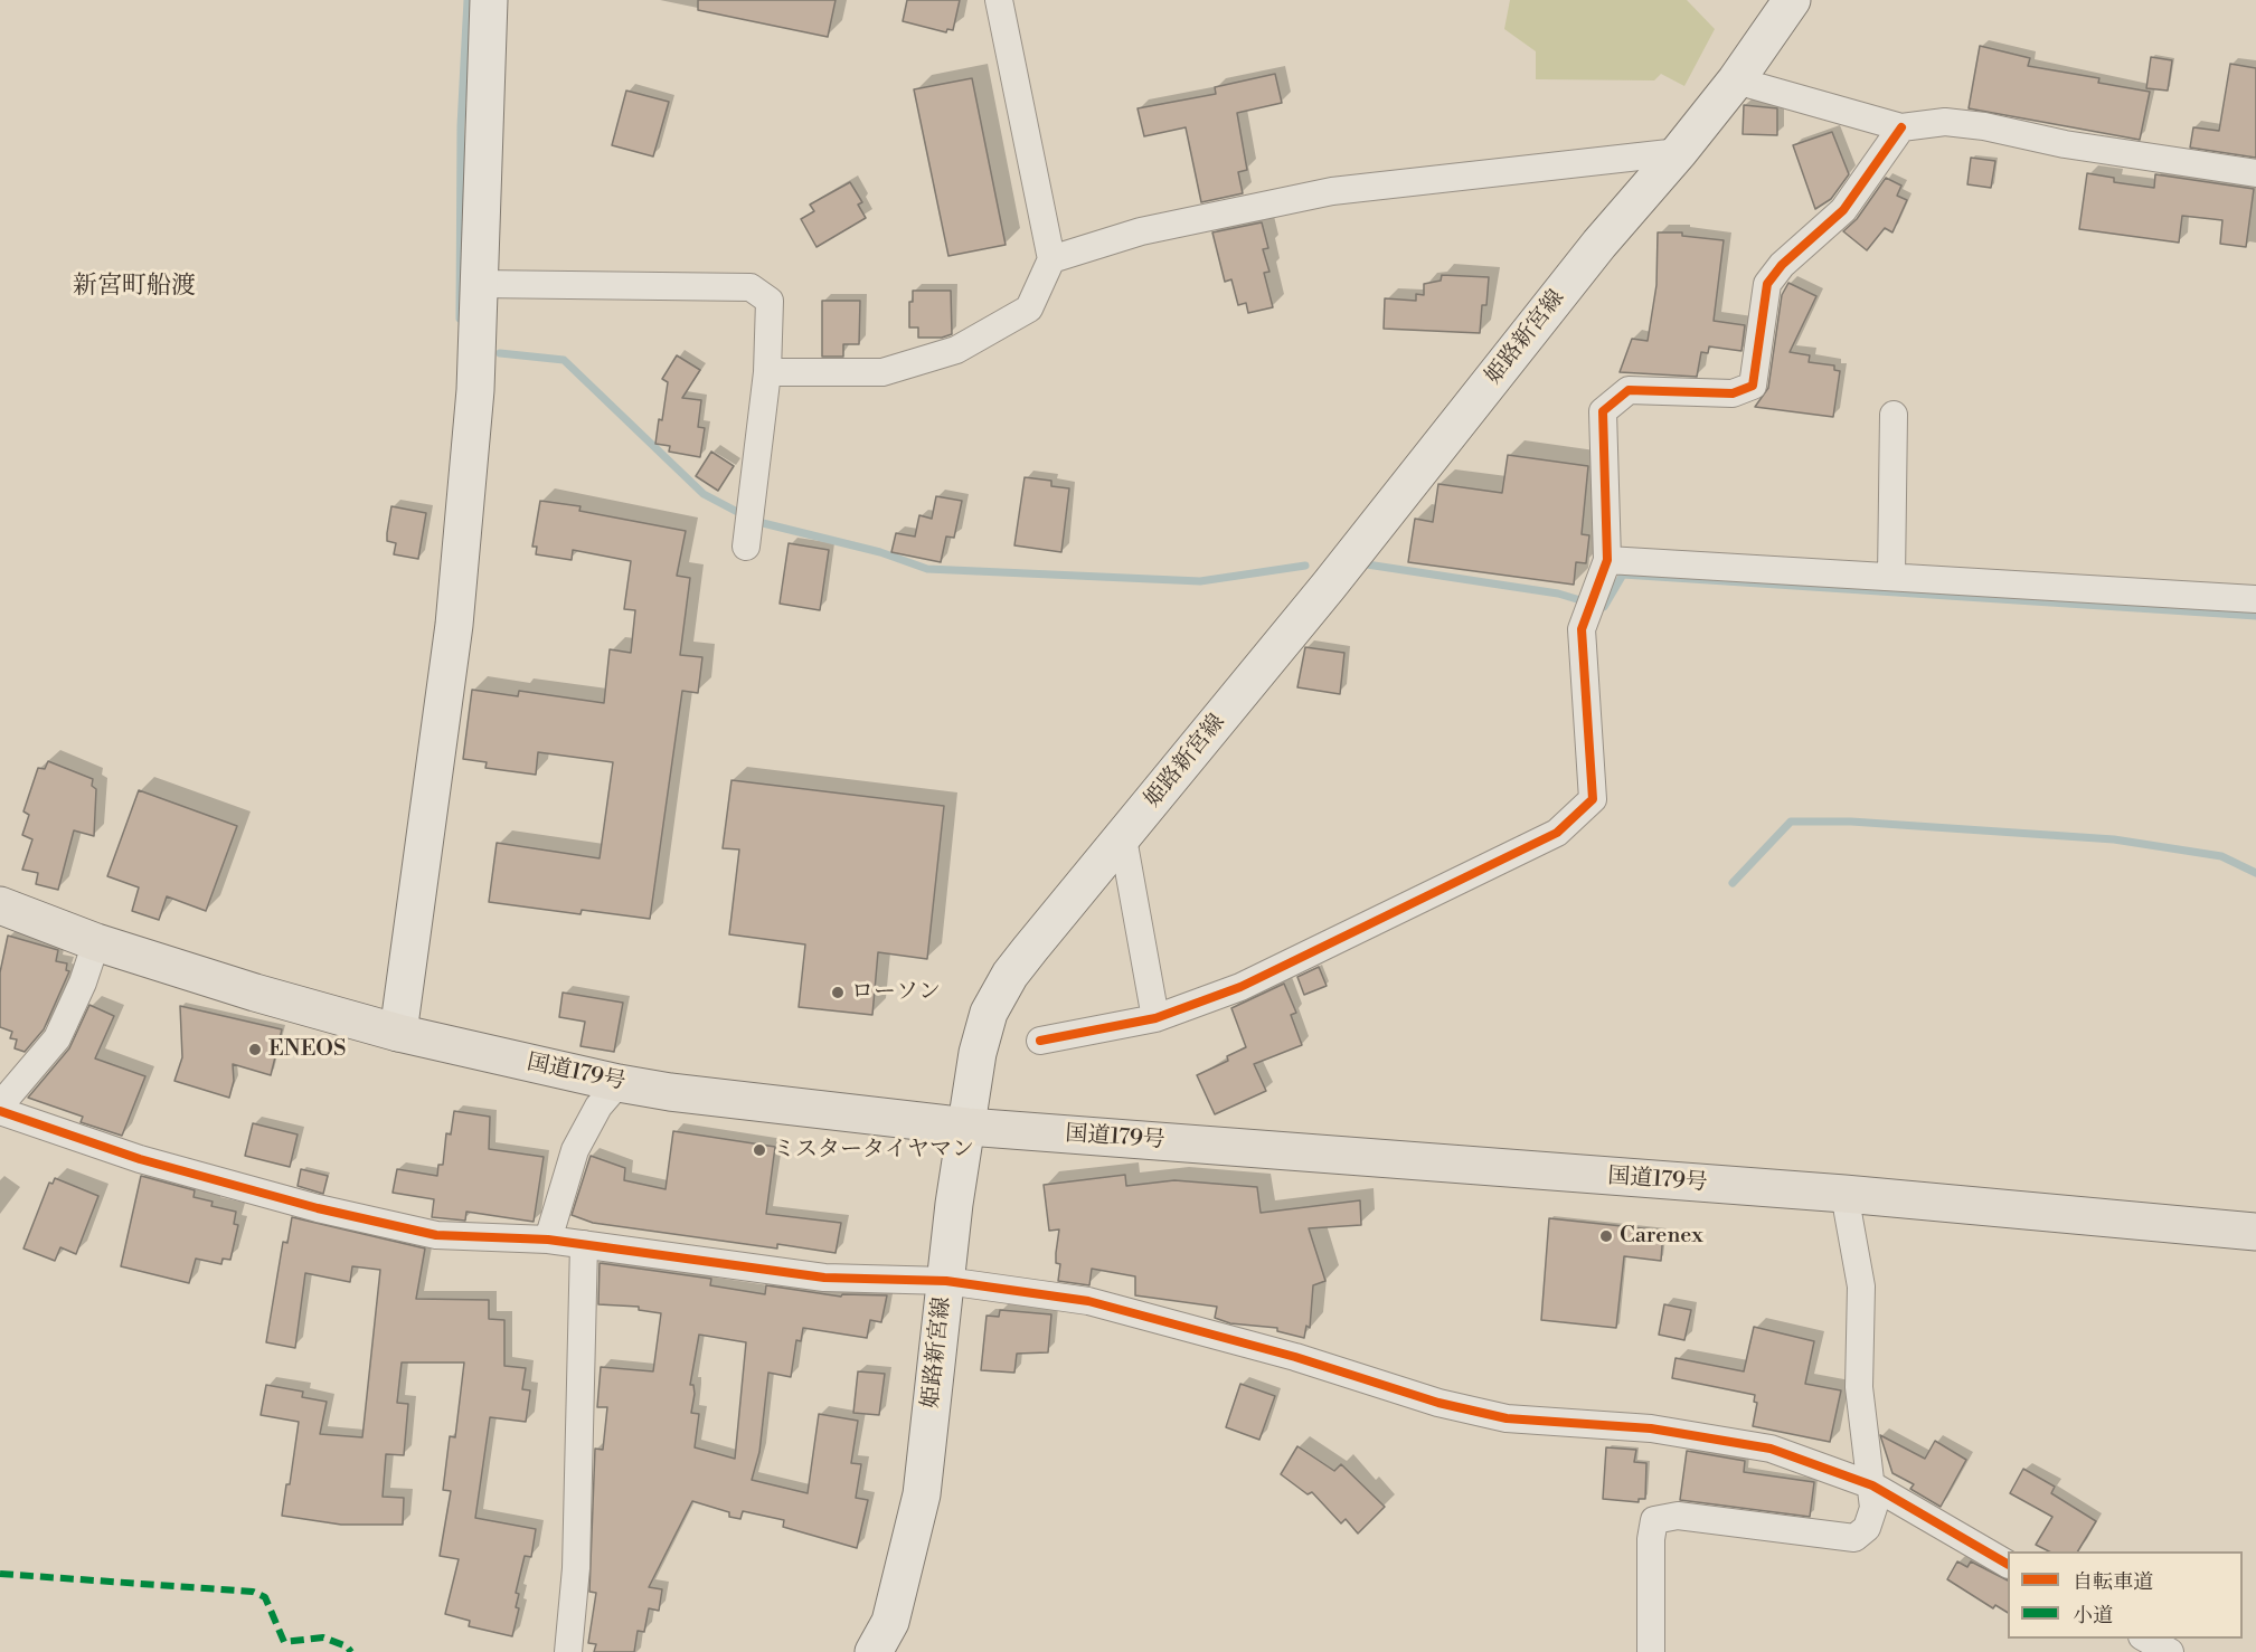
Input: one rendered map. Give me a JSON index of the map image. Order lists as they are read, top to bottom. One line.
{"streets":{"highway":["国道179号"],"main road":["姫路新宮線"]},"crossings":[["姫路新宮線","国道179号"]],"districts":["新宮町船渡"],"places":["ローソン","ENEOS","ミスタータイヤマン","Carenex"],"legend":["自転車道","小道"]}
